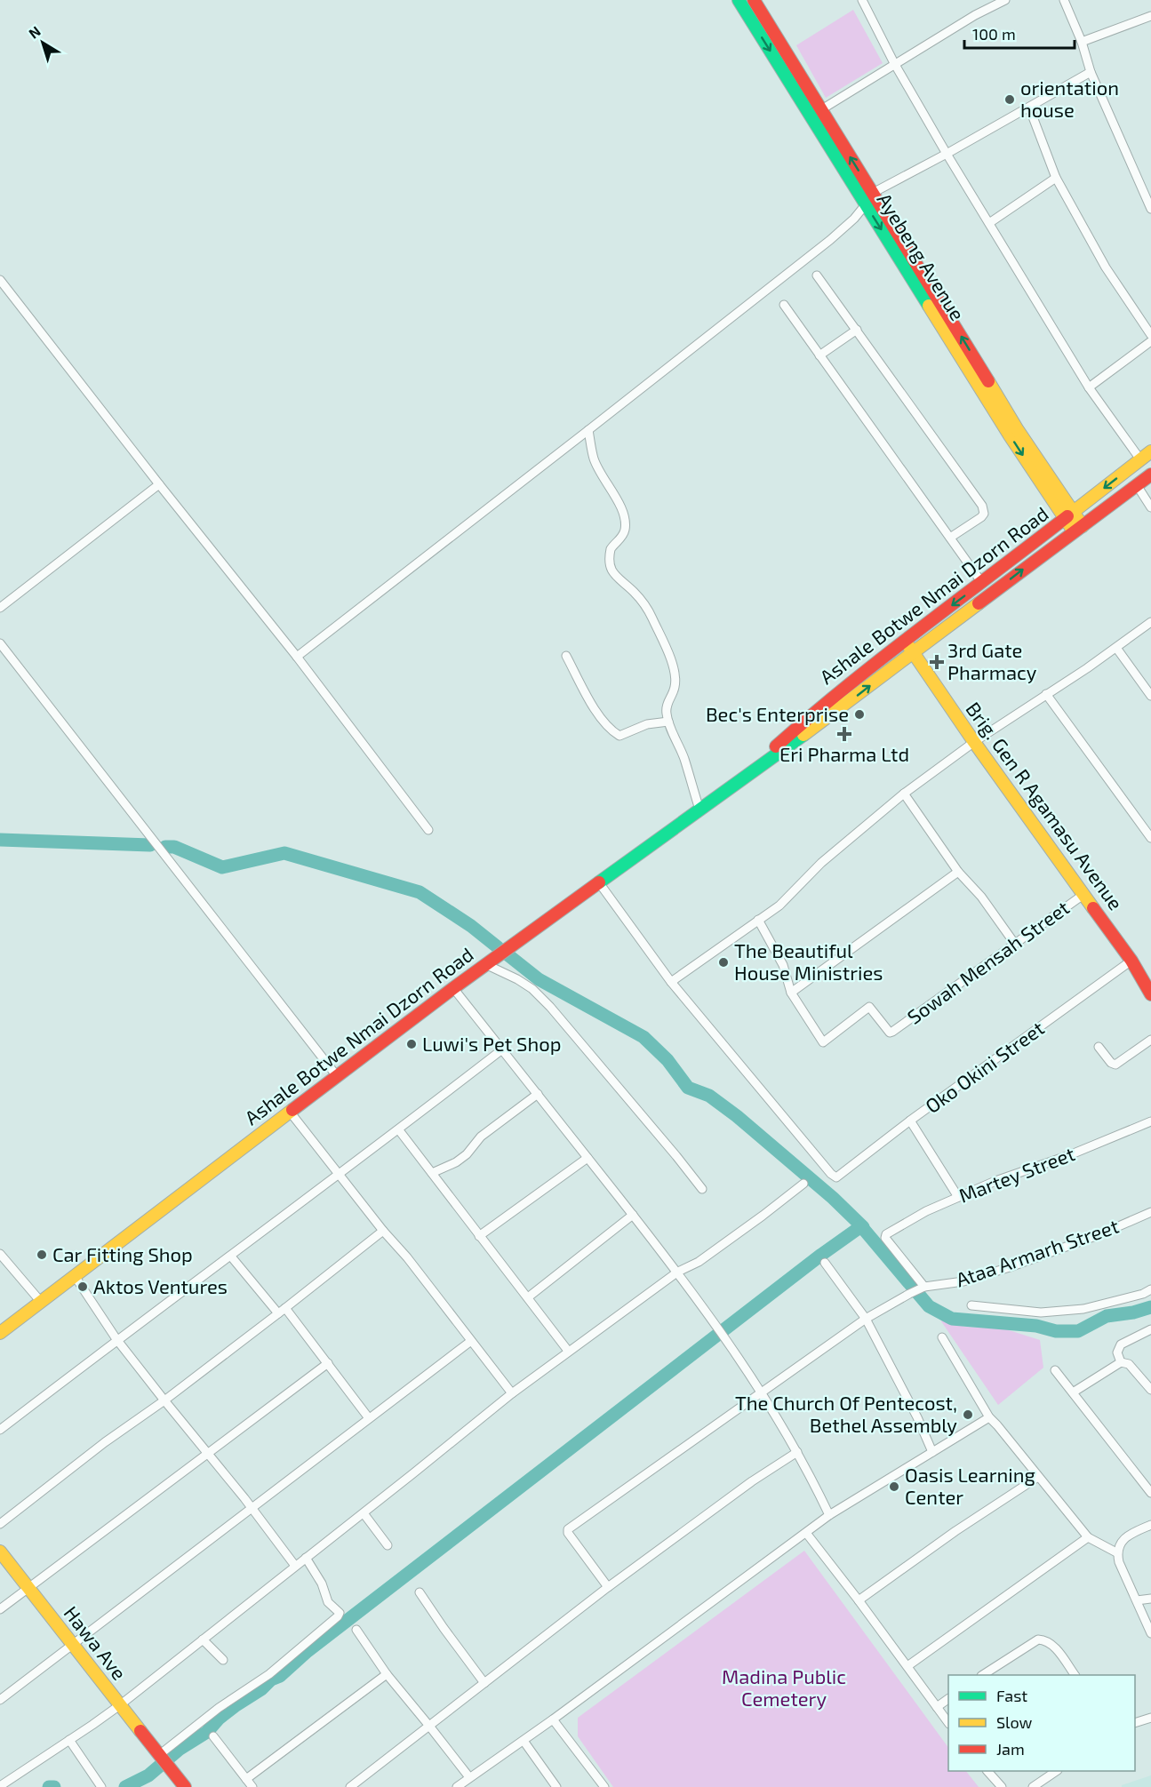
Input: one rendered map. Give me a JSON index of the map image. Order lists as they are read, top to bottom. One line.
{"streets":{"main road":["Ayebeng Avenue","Ashale Botwe Nmai Dzorn Road","Brig. Gen R Agamasu Avenue","Hawa Ave"],"street":["Sowah Mensah Street","Oko Okini Street","Martey Street","Ataa Armarh Street"]},"crossings":[["Ayebeng Avenue","Ashale Botwe Nmai Dzorn Road"],["Ashale Botwe Nmai Dzorn Road","Brig. Gen R Agamasu Avenue"],["Brig. Gen R Agamasu Avenue","Sowah Mensah Street"],["Brig. Gen R Agamasu Avenue","Oko Okini Street"],["Martey Street","Ataa Armarh Street"]],"parks":["Madina Public Cemetery"],"places":{"other":["orientation house","Bec's Enterprise","The Beautiful House Ministries","Luwi's Pet Shop","Car Fitting Shop","Aktos Ventures","The Church Of Pentecost, Bethel Assembly","Oasis Learning Center"],"health":["3rd Gate Pharmacy","Eri Pharma Ltd"]},"legend":["Fast","Slow","Jam"],"scale_bar":"100 m","north":"top left"}
